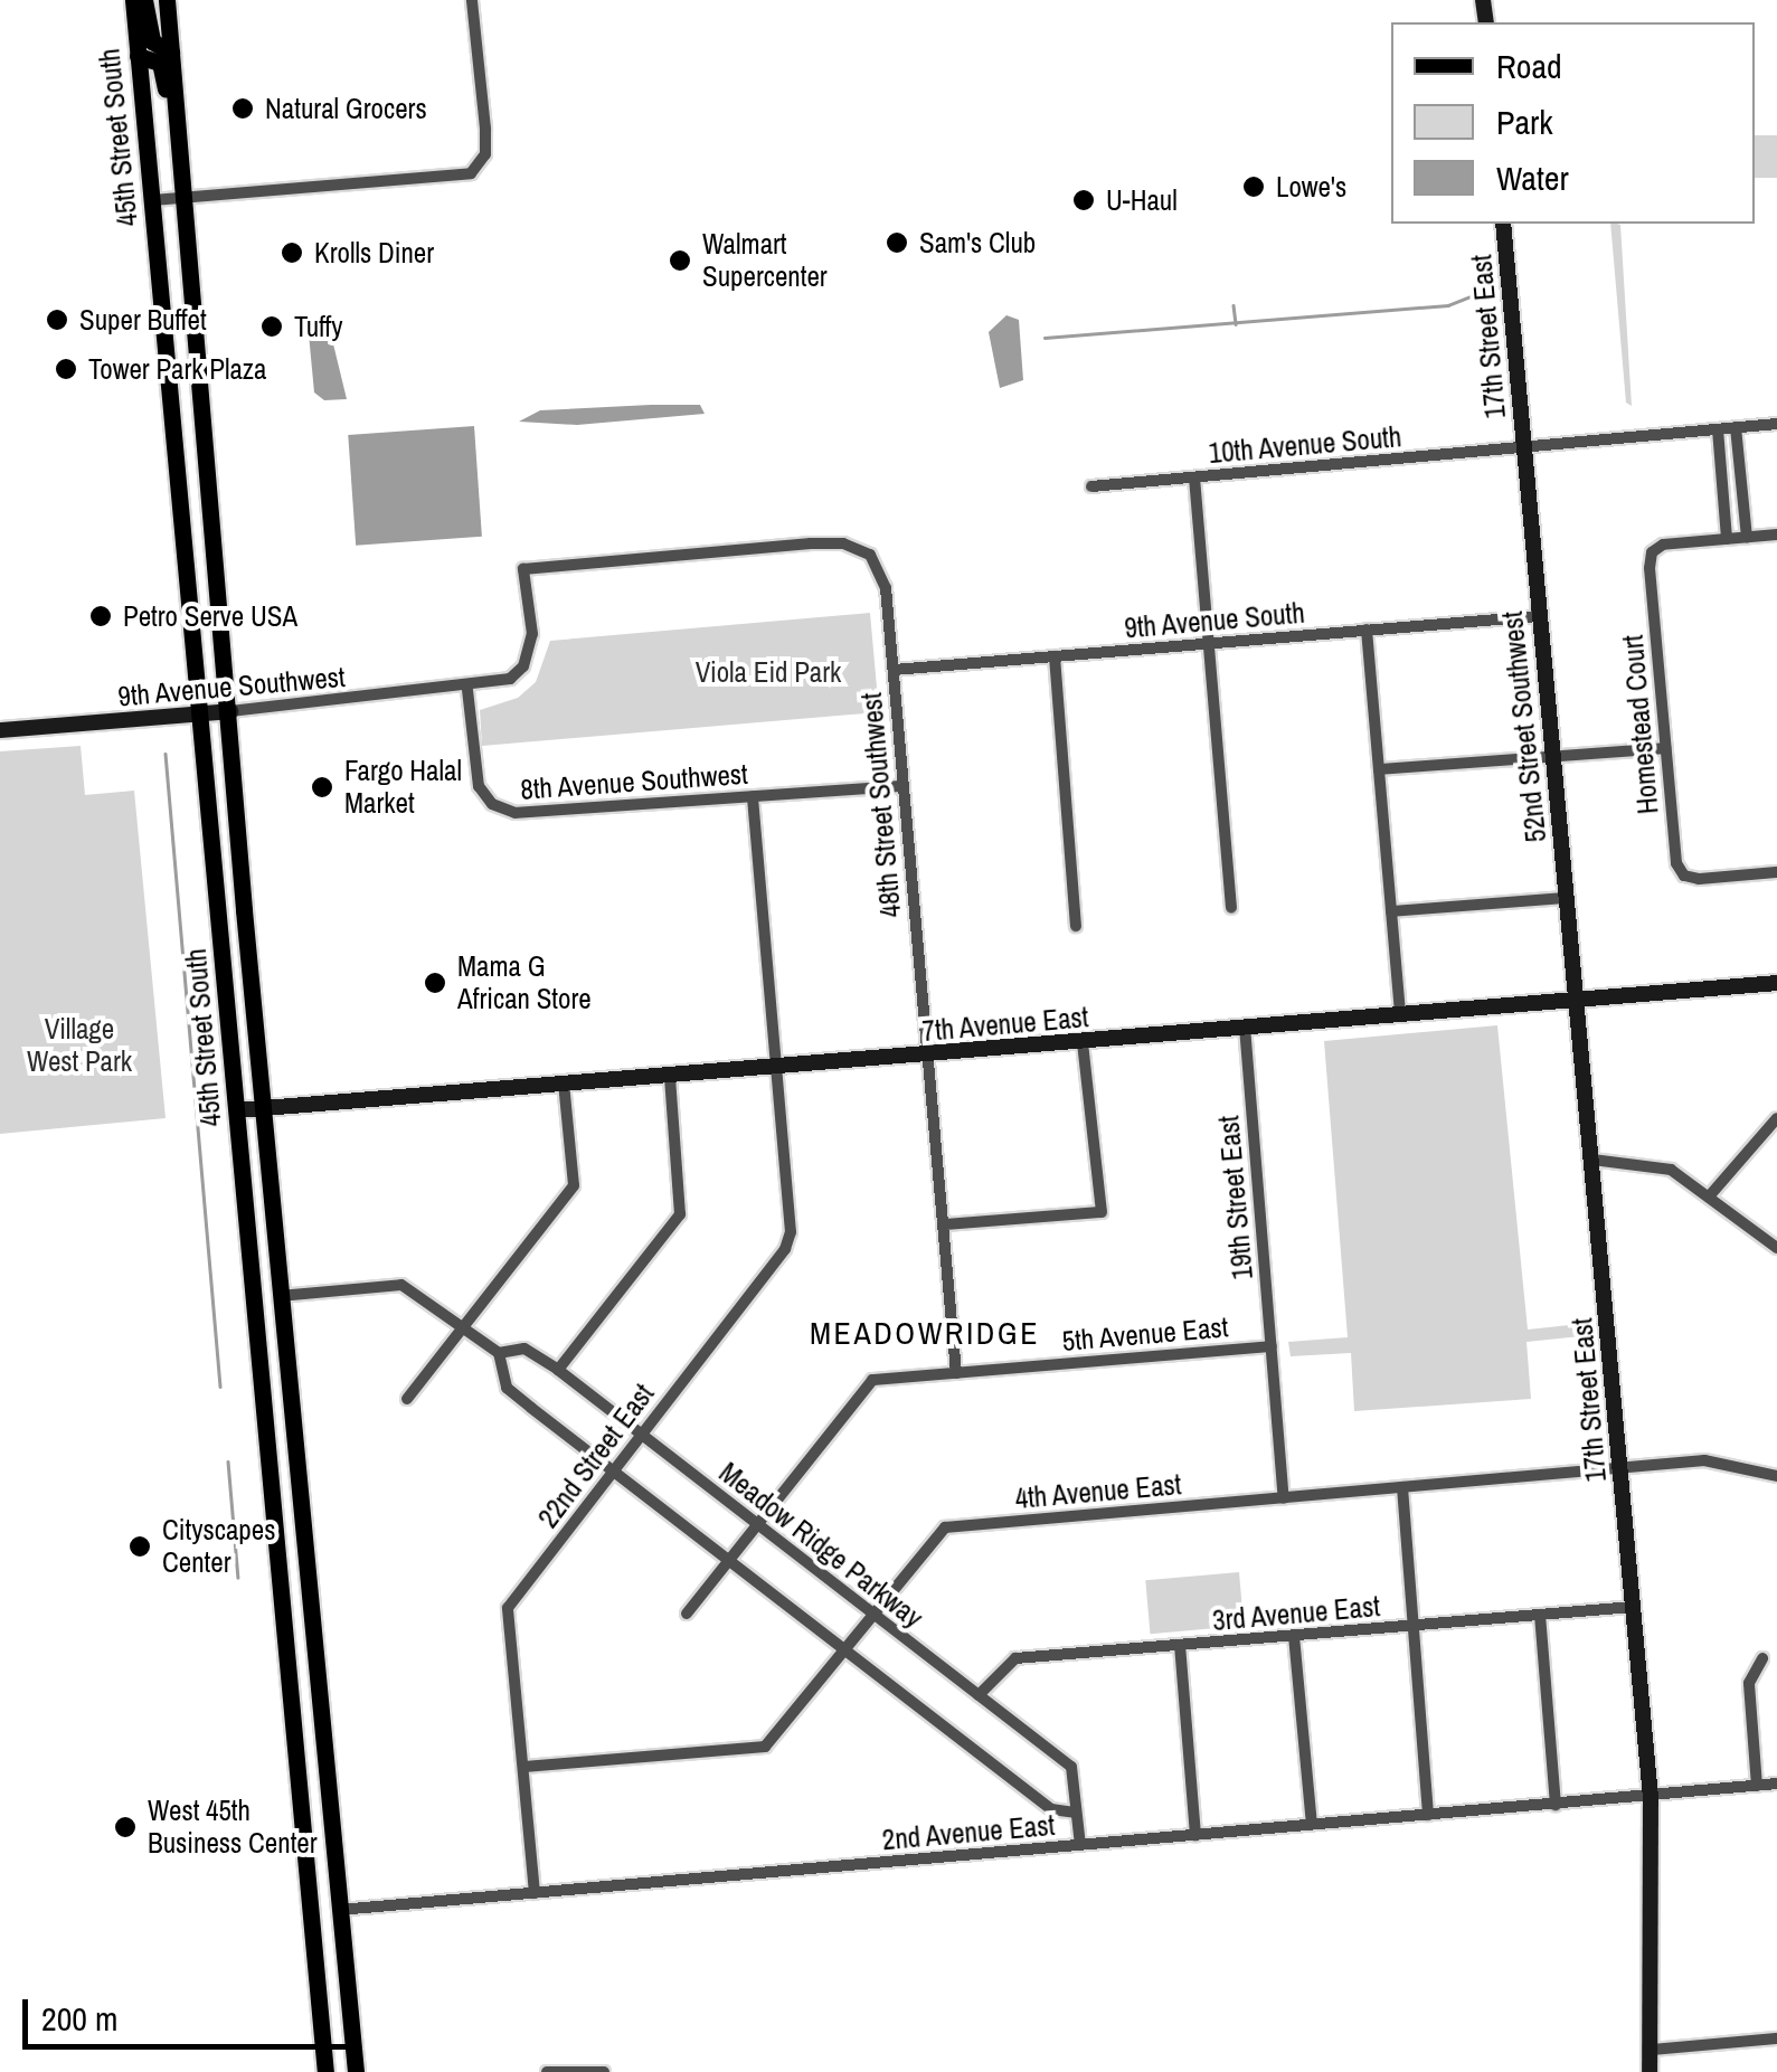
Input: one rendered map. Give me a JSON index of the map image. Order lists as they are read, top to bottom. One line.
{"streets":{"main road":["45th Street South"],"street":["17th Street East","10th Avenue South","9th Avenue South","9th Avenue Southwest","Homestead Court","52nd Street Southwest","8th Avenue Southwest","48th Street Southwest","7th Avenue East","19th Street East","5th Avenue East","22nd Street East","4th Avenue East","Meadow Ridge Parkway","3rd Avenue East","2nd Avenue East"]},"crossings":[["45th Street South","9th Avenue Southwest"],["45th Street South","7th Avenue East"],["45th Street South","Meadow Ridge Parkway"],["45th Street South","2nd Avenue East"],["17th Street East","10th Avenue South"],["17th Street East","52nd Street Southwest"],["17th Street East","7th Avenue East"],["17th Street East","4th Avenue East"],["17th Street East","3rd Avenue East"],["17th Street East","2nd Avenue East"],["10th Avenue South","52nd Street Southwest"],["9th Avenue South","52nd Street Southwest"],["9th Avenue South","48th Street Southwest"],["9th Avenue Southwest","8th Avenue Southwest"],["9th Avenue Southwest","48th Street Southwest"],["52nd Street Southwest","7th Avenue East"],["8th Avenue Southwest","48th Street Southwest"],["8th Avenue Southwest","22nd Street East"],["48th Street Southwest","7th Avenue East"],["48th Street Southwest","5th Avenue East"],["7th Avenue East","19th Street East"],["7th Avenue East","22nd Street East"],["19th Street East","5th Avenue East"],["19th Street East","4th Avenue East"],["5th Avenue East","Meadow Ridge Parkway"],["22nd Street East","4th Avenue East"],["22nd Street East","Meadow Ridge Parkway"],["22nd Street East","2nd Avenue East"],["4th Avenue East","Meadow Ridge Parkway"],["Meadow Ridge Parkway","3rd Avenue East"],["Meadow Ridge Parkway","2nd Avenue East"]],"districts":["MEADOWRIDGE"],"parks":["Viola Eid Park","Village West Park"],"places":["Natural Grocers","Lowe's","U-Haul","Sam's Club","Krolls Diner","Walmart Supercenter","Super Buffet","Tuffy","Tower Park Plaza","Petro Serve USA","Fargo Halal Market","Mama G African Store","Cityscapes Center","West 45th Business Center"],"legend":["Road","Park","Water"],"scale_bar":"200 m"}
